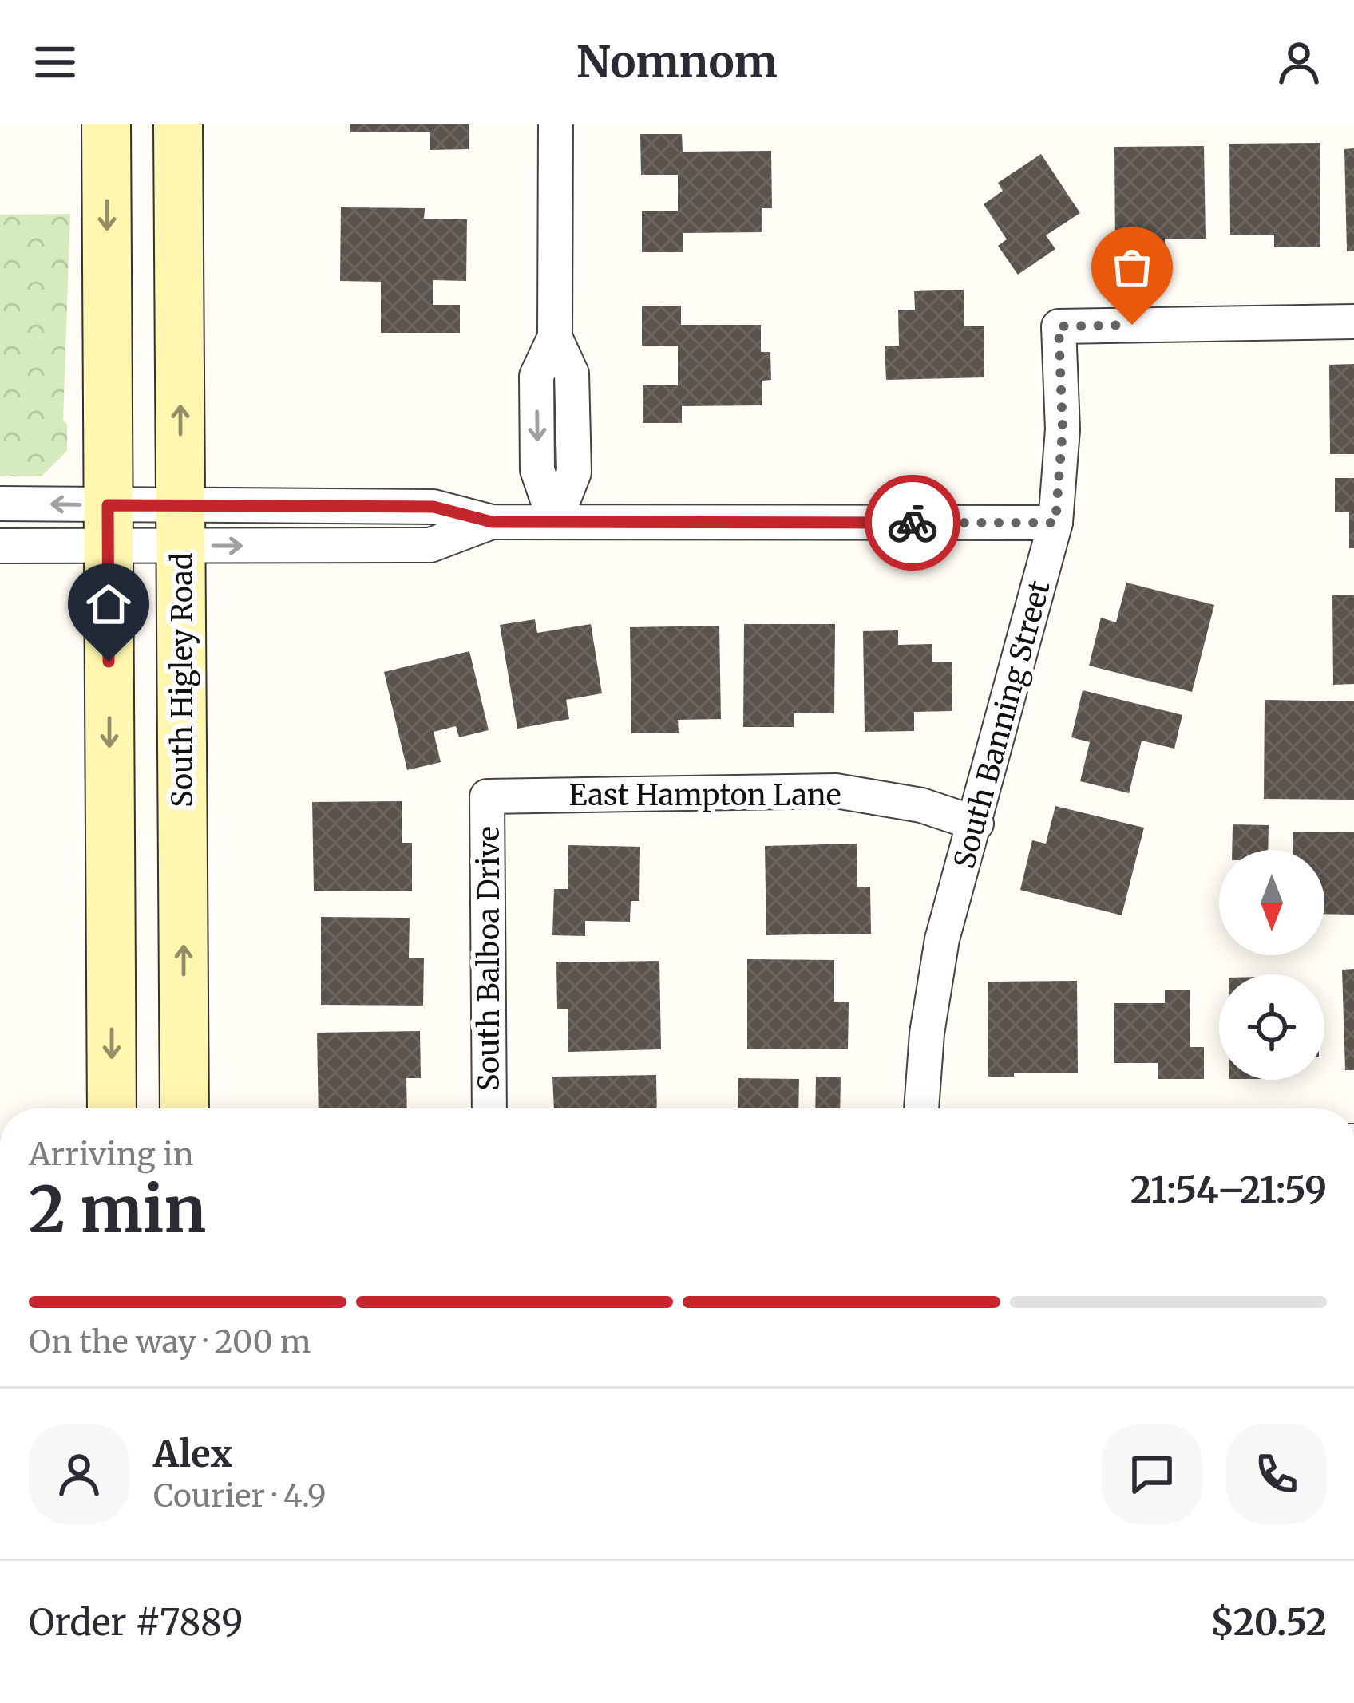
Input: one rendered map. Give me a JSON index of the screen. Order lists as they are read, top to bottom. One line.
{"streets":{"main road":["South Higley Road"],"street":["South Banning Street","East Hampton Lane","South Balboa Drive"]},"crossings":[["South Banning Street","East Hampton Lane"],["East Hampton Lane","South Balboa Drive"]],"north":"bottom","page":{"header":"Nomnom","heading":["2 min","Arriving in","21:54–21:59"],"panel":["Alex","Courier · 4.9","Order #7889","$20.52"],"bar":"On the way · 200 m"}}
